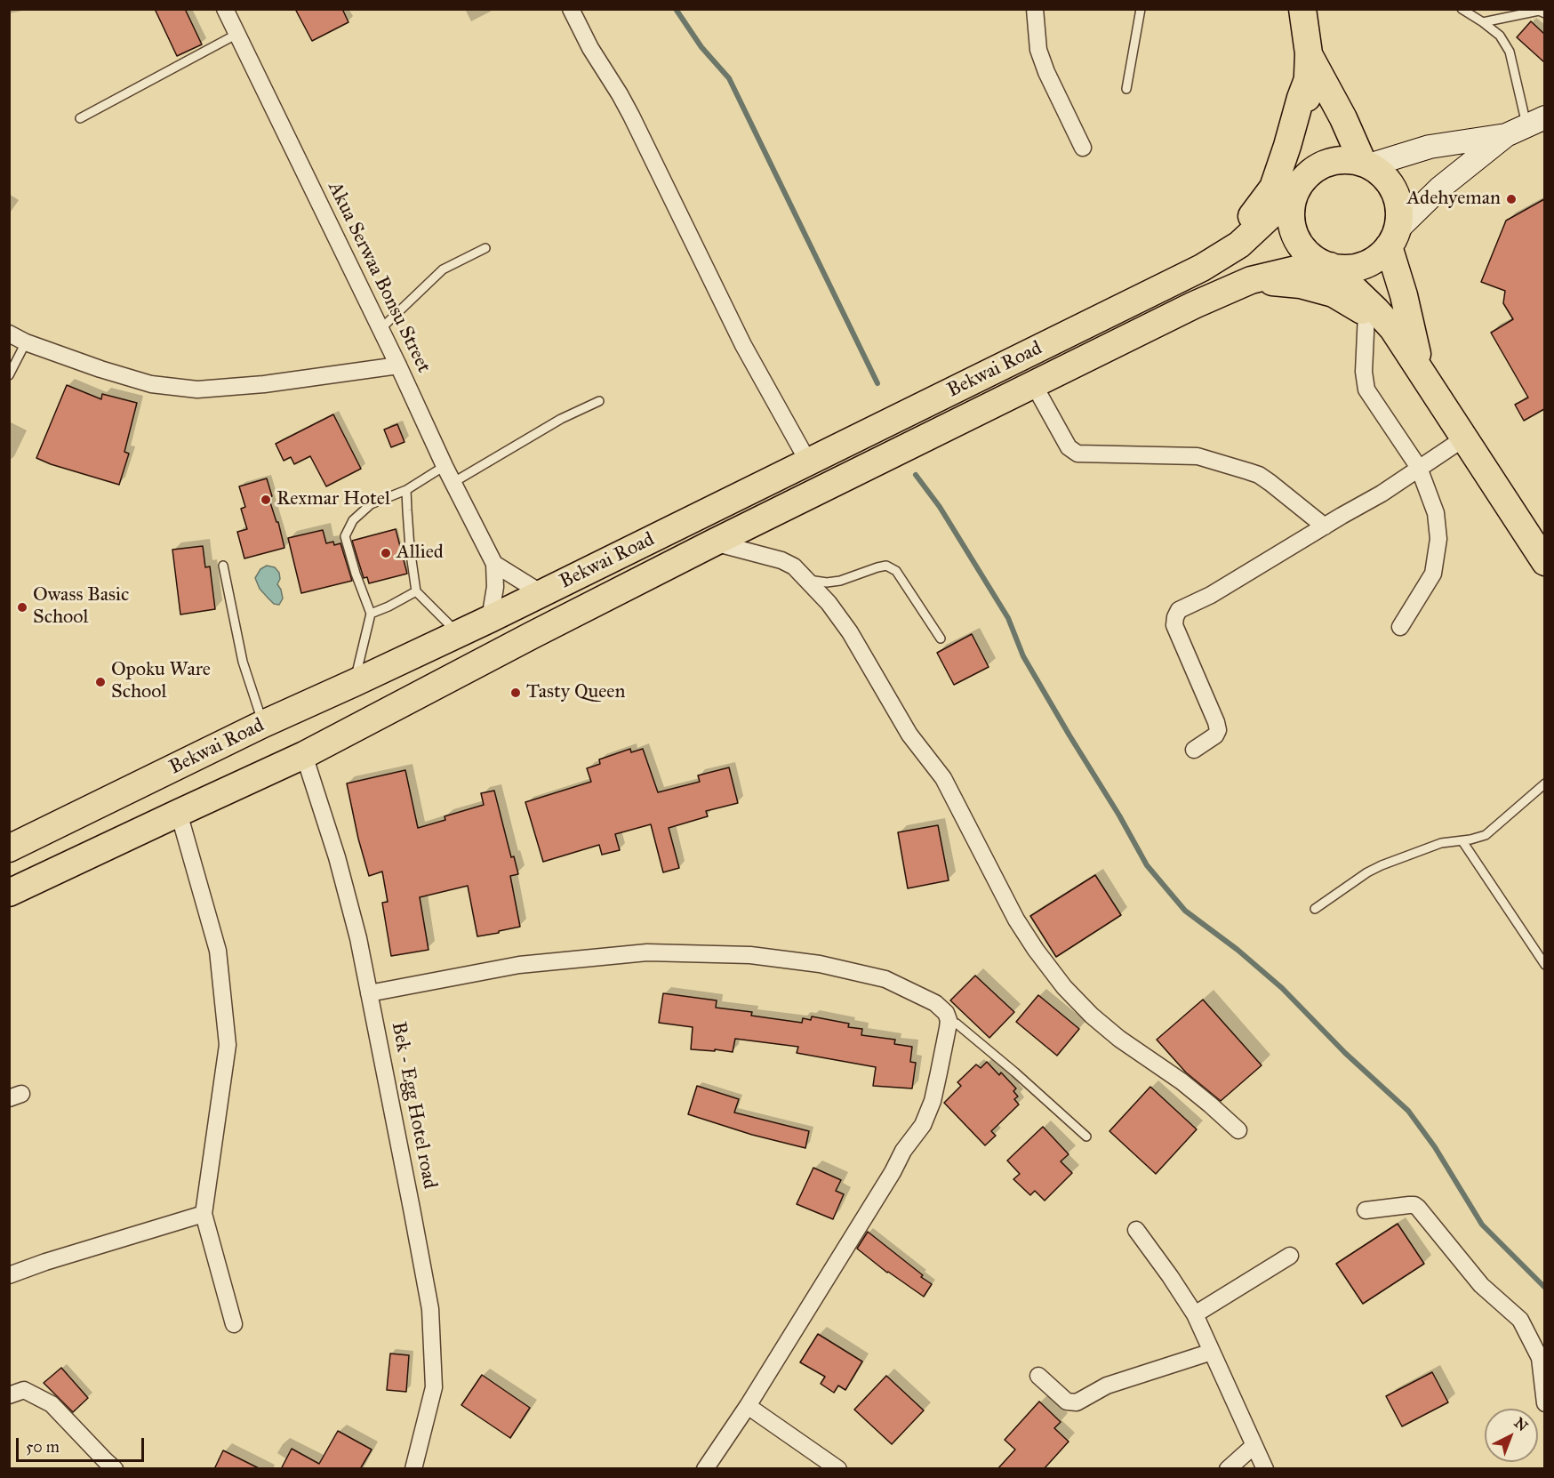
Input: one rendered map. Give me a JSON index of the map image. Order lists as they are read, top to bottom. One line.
{"streets":{"highway":["Bekwai Road"],"street":["Akua Serwaa Bonsu Street","Bek - Egg Hotel road"]},"crossings":[["Bekwai Road","Bek - Egg Hotel road"]],"places":["Adehyeman","Rexmar Hotel","Allied","Owass Basic School","Opoku Ware School","Tasty Queen"],"scale_bar":"50 m","north":"top right"}
